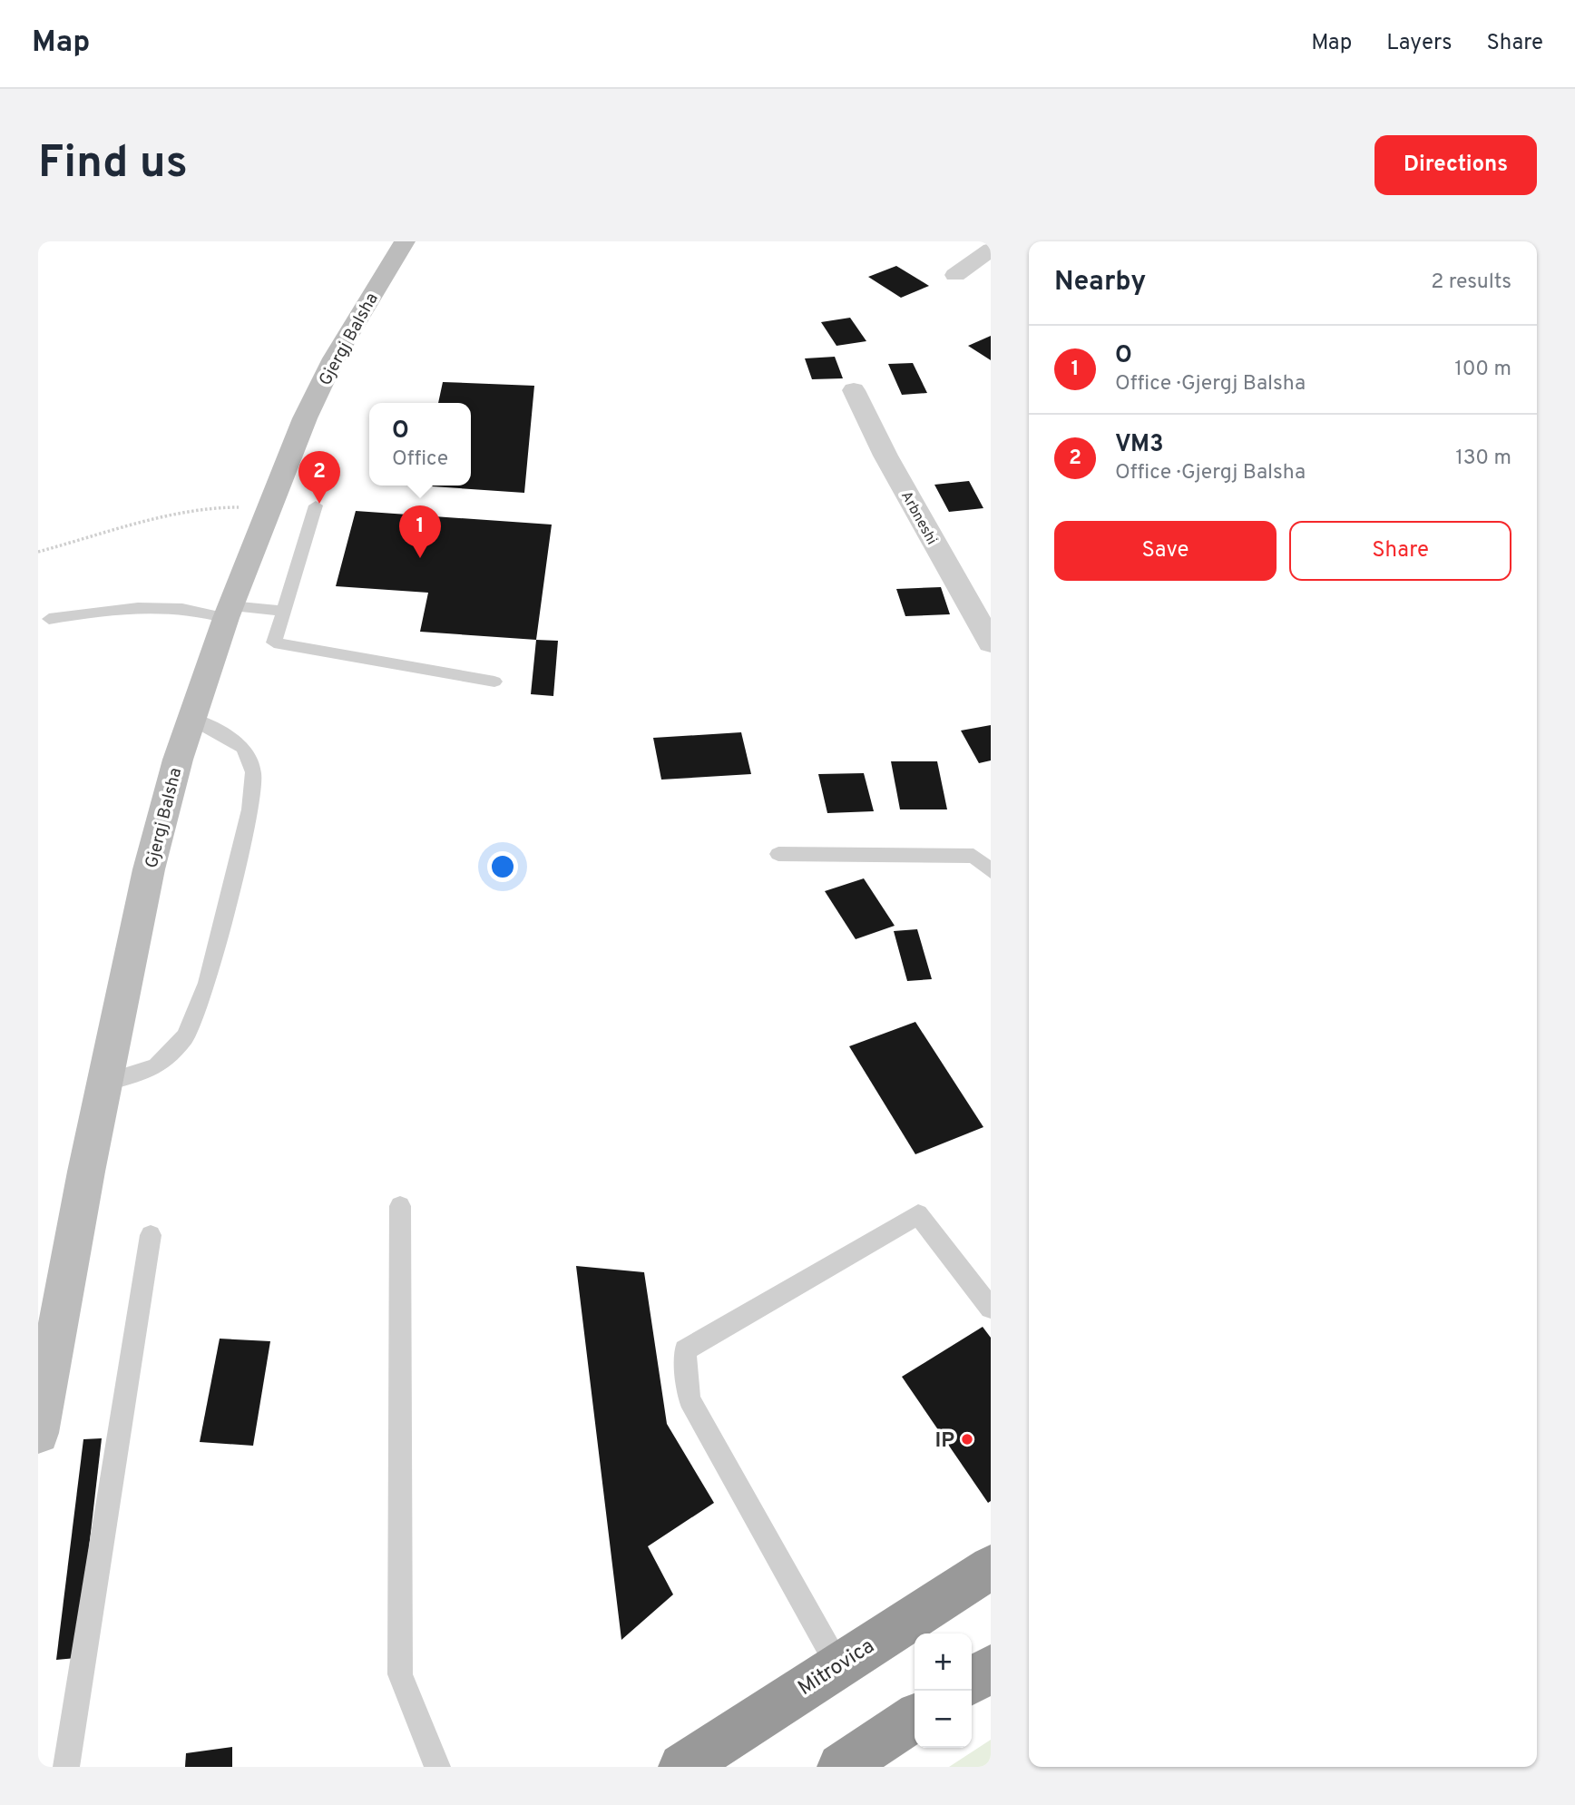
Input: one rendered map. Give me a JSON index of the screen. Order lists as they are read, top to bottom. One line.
{"streets":{"highway":["Mitrovica"],"street":["Gjergj Balsha","Arbneshi"]},"places":["IP"],"page":{"header":"Map","nav":["Map","Layers","Share"],"buttons":["Directions",["Save","Share"]],"title":"Find us","heading":["Nearby","2 results"],"list":[{"mark":"1","name":"O","note":"Office · Gjergj Balsha","value":"100 m"},{"mark":"2","name":"VM3","note":"Office · Gjergj Balsha","value":"130 m"}],"popup":["O","Office"],"pins":["2","1"],"map_buttons":["+","−"]}}
